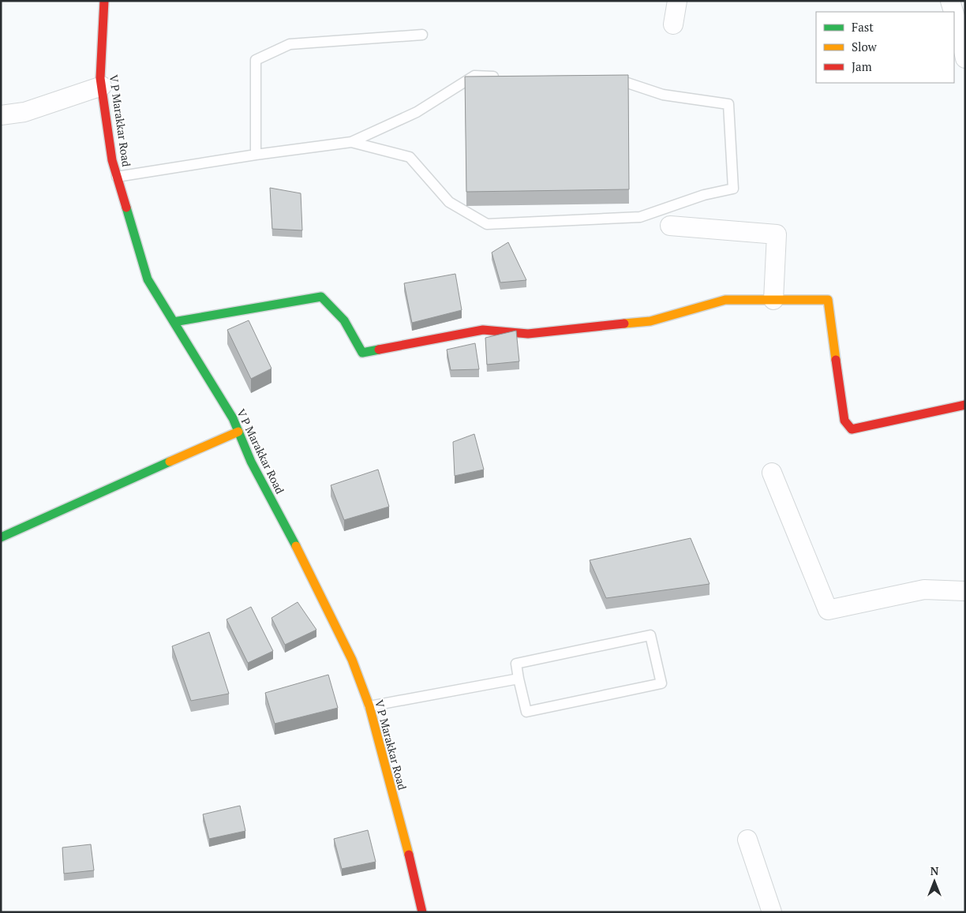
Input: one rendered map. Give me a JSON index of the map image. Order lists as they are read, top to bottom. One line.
{"streets":{"street":["V P Marakkar Road"]},"legend":["Fast","Slow","Jam"],"north":"top"}
